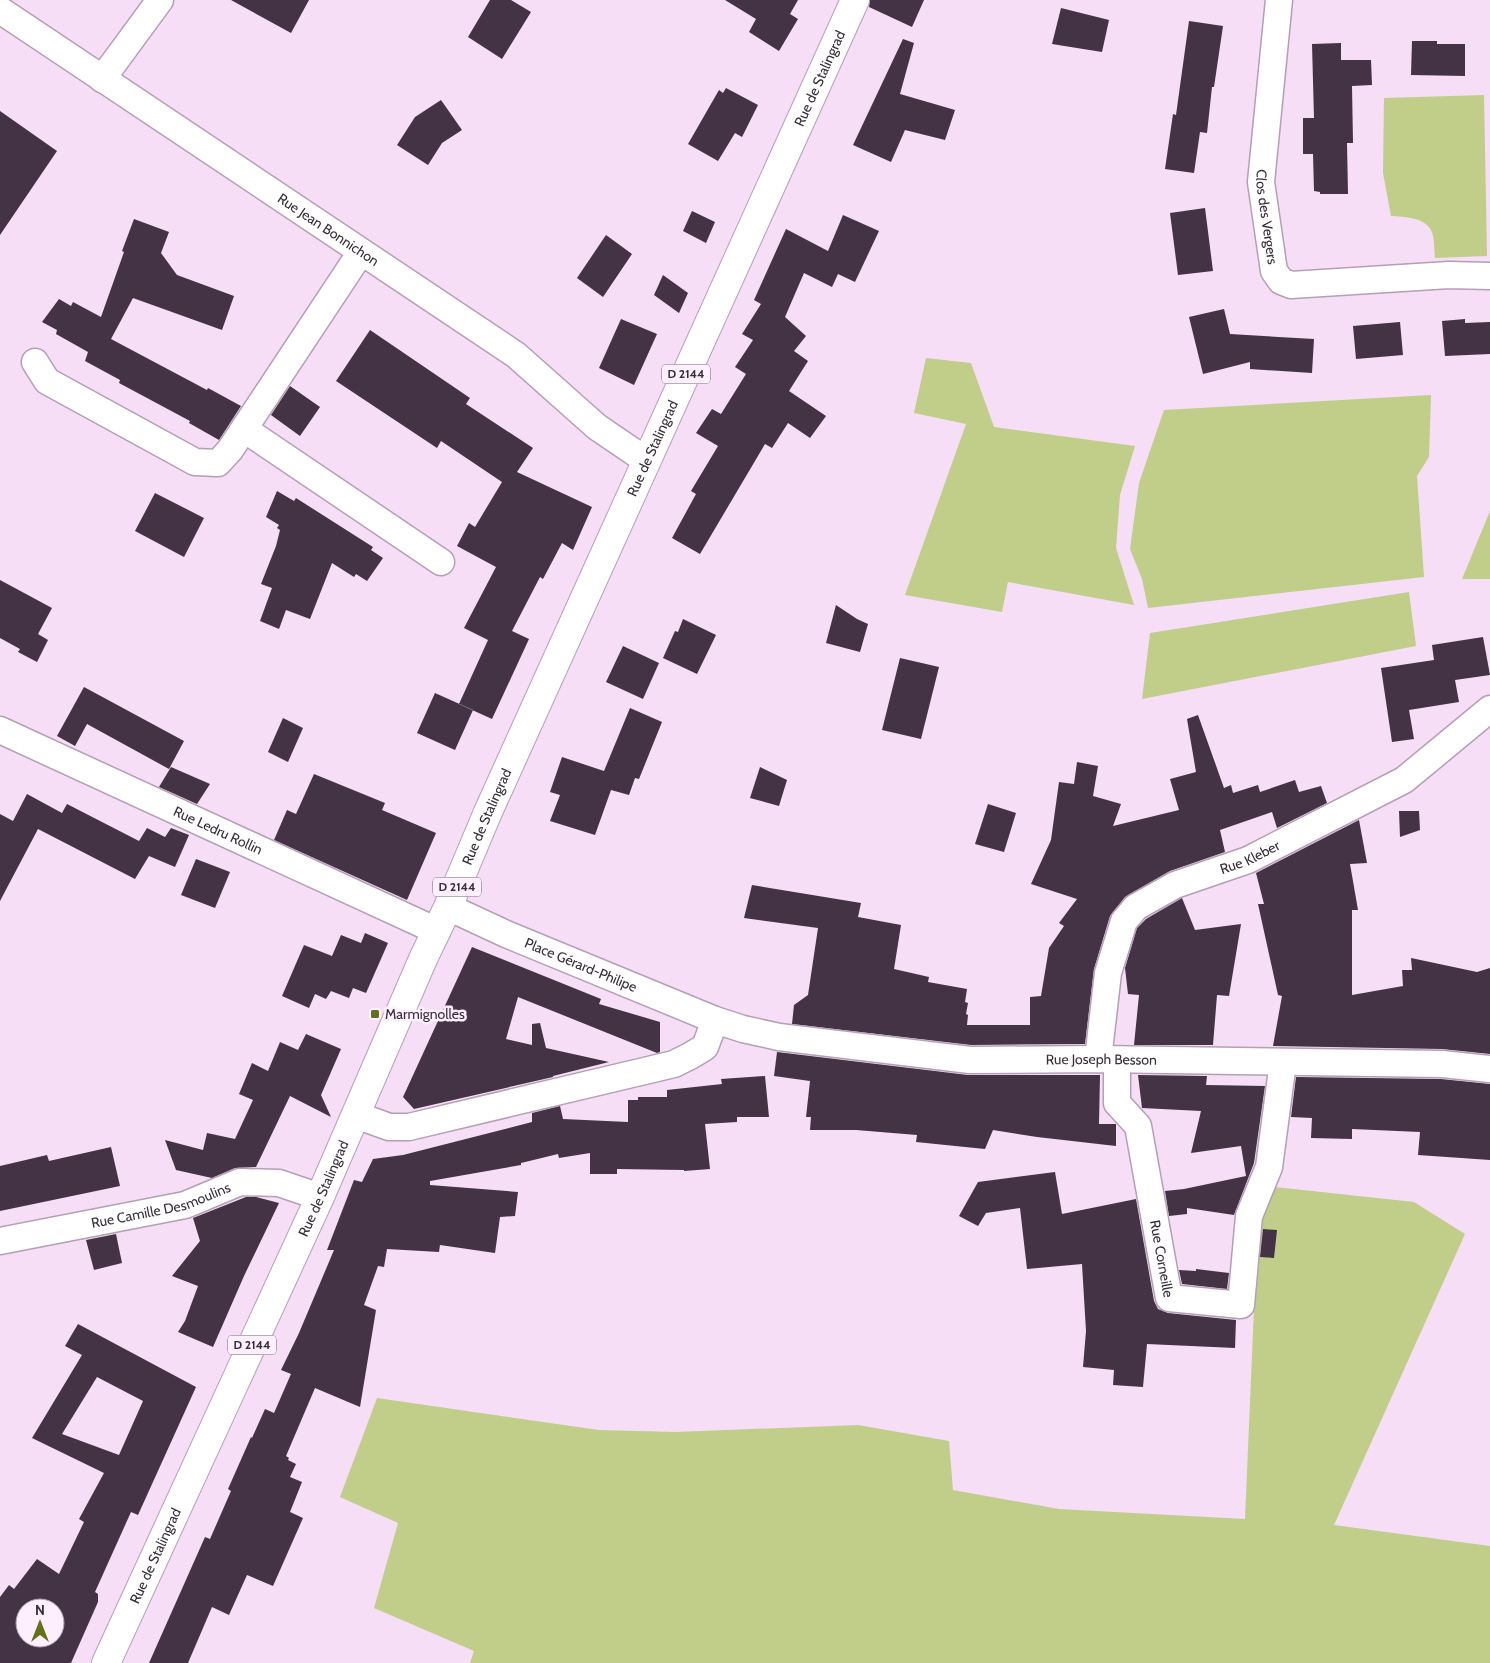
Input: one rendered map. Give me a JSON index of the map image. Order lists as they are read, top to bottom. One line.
{"streets":{"main road":["Rue de Stalingrad","D 2144"],"street":["Clos des Vergers","Rue Jean Bonnichon","Rue Ledru Rollin","Rue Kleber","Place Gérard-Philipe","Rue Joseph Besson","Rue Camille Desmoulins","Rue Corneille"]},"crossings":[["Rue de Stalingrad","Rue Jean Bonnichon"],["Rue de Stalingrad","Rue Ledru Rollin"],["Rue de Stalingrad","Place Gérard-Philipe"],["Rue de Stalingrad","Rue Camille Desmoulins"],["Rue Ledru Rollin","Place Gérard-Philipe"],["Rue Kleber","Rue Joseph Besson"],["Rue Kleber","Rue Corneille"],["Place Gérard-Philipe","Rue Joseph Besson"],["Rue Joseph Besson","Rue Corneille"]],"places":{"transit":["Marmignolles"]},"north":"top"}
